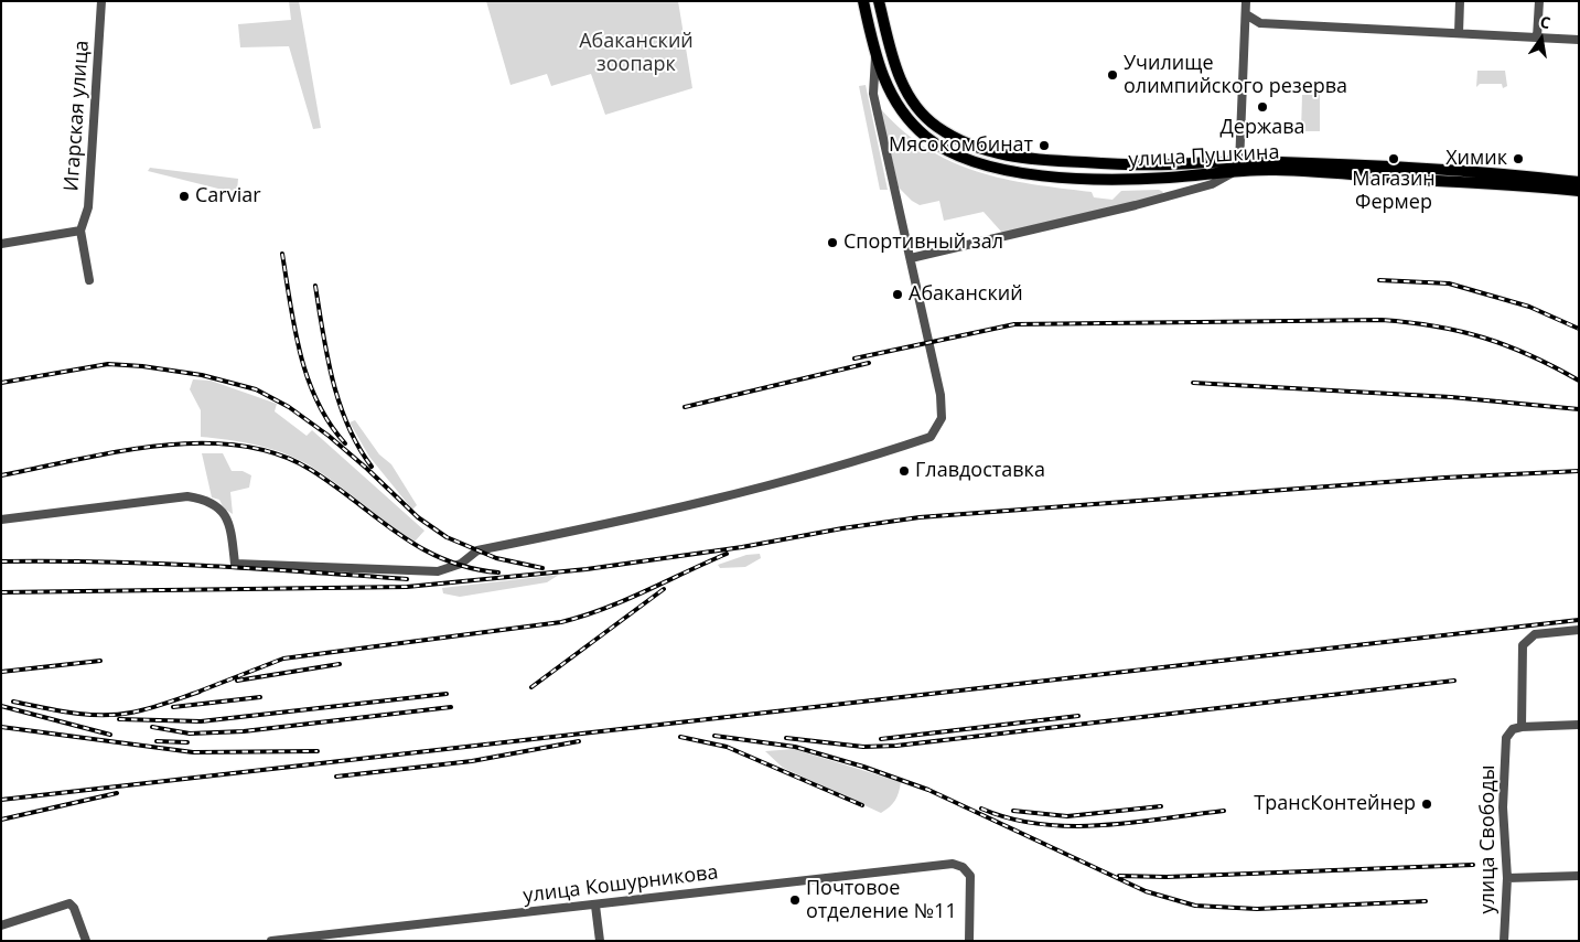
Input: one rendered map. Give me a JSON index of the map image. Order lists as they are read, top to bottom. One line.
{"streets":{"main road":["улица Пушкина"],"street":["Игарская улица","улица Свободы","улица Кошурникова"]},"parks":["Абаканский зоопарк"],"places":["Училище олимпийского резерва","Держава","Мясокомбинат","Магазин Фермер","Химик","Carviar","Спортивный зал","Абаканский","Главдоставка","ТрансКонтейнер","Почтовое отделение №11"],"north":"top"}
